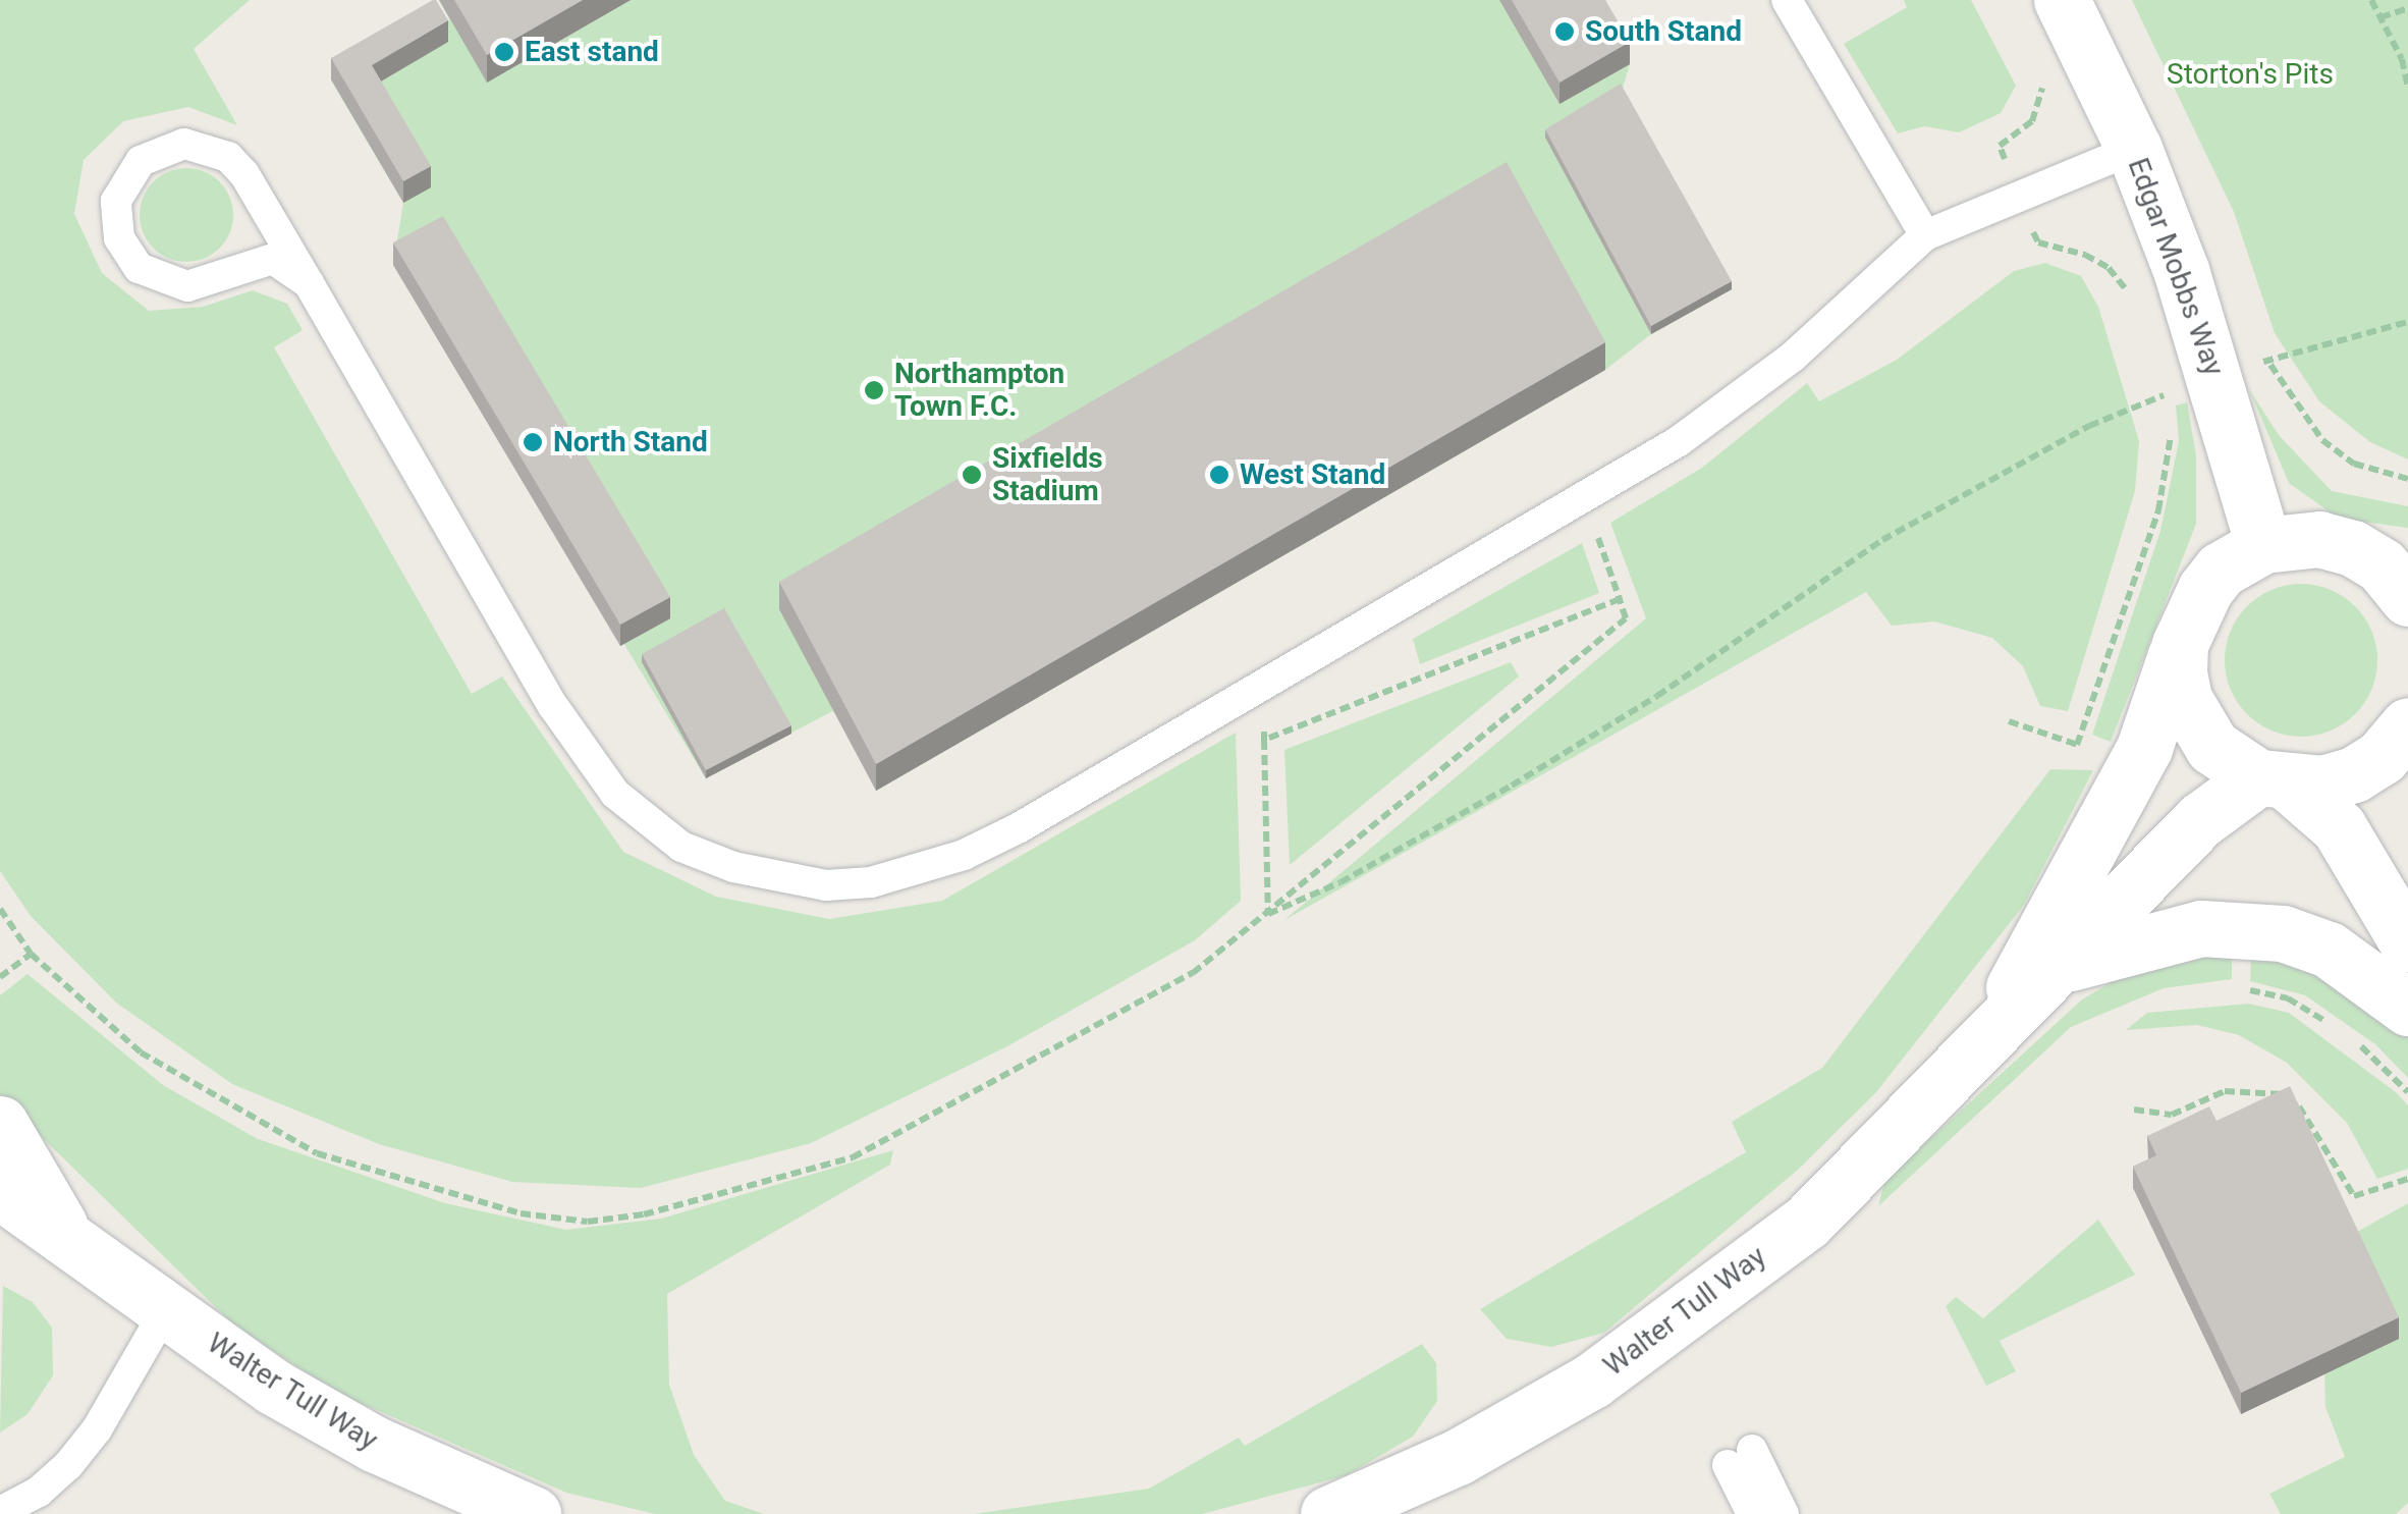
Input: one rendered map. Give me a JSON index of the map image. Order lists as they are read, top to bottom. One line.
{"streets":{"street":["Edgar Mobbs Way","Walter Tull Way"]},"crossings":[["Edgar Mobbs Way","Walter Tull Way"]],"parks":["Storton's Pits"],"places":["South Stand","East stand","Northampton Town F.C.","North Stand","Sixfields Stadium","West Stand"]}
